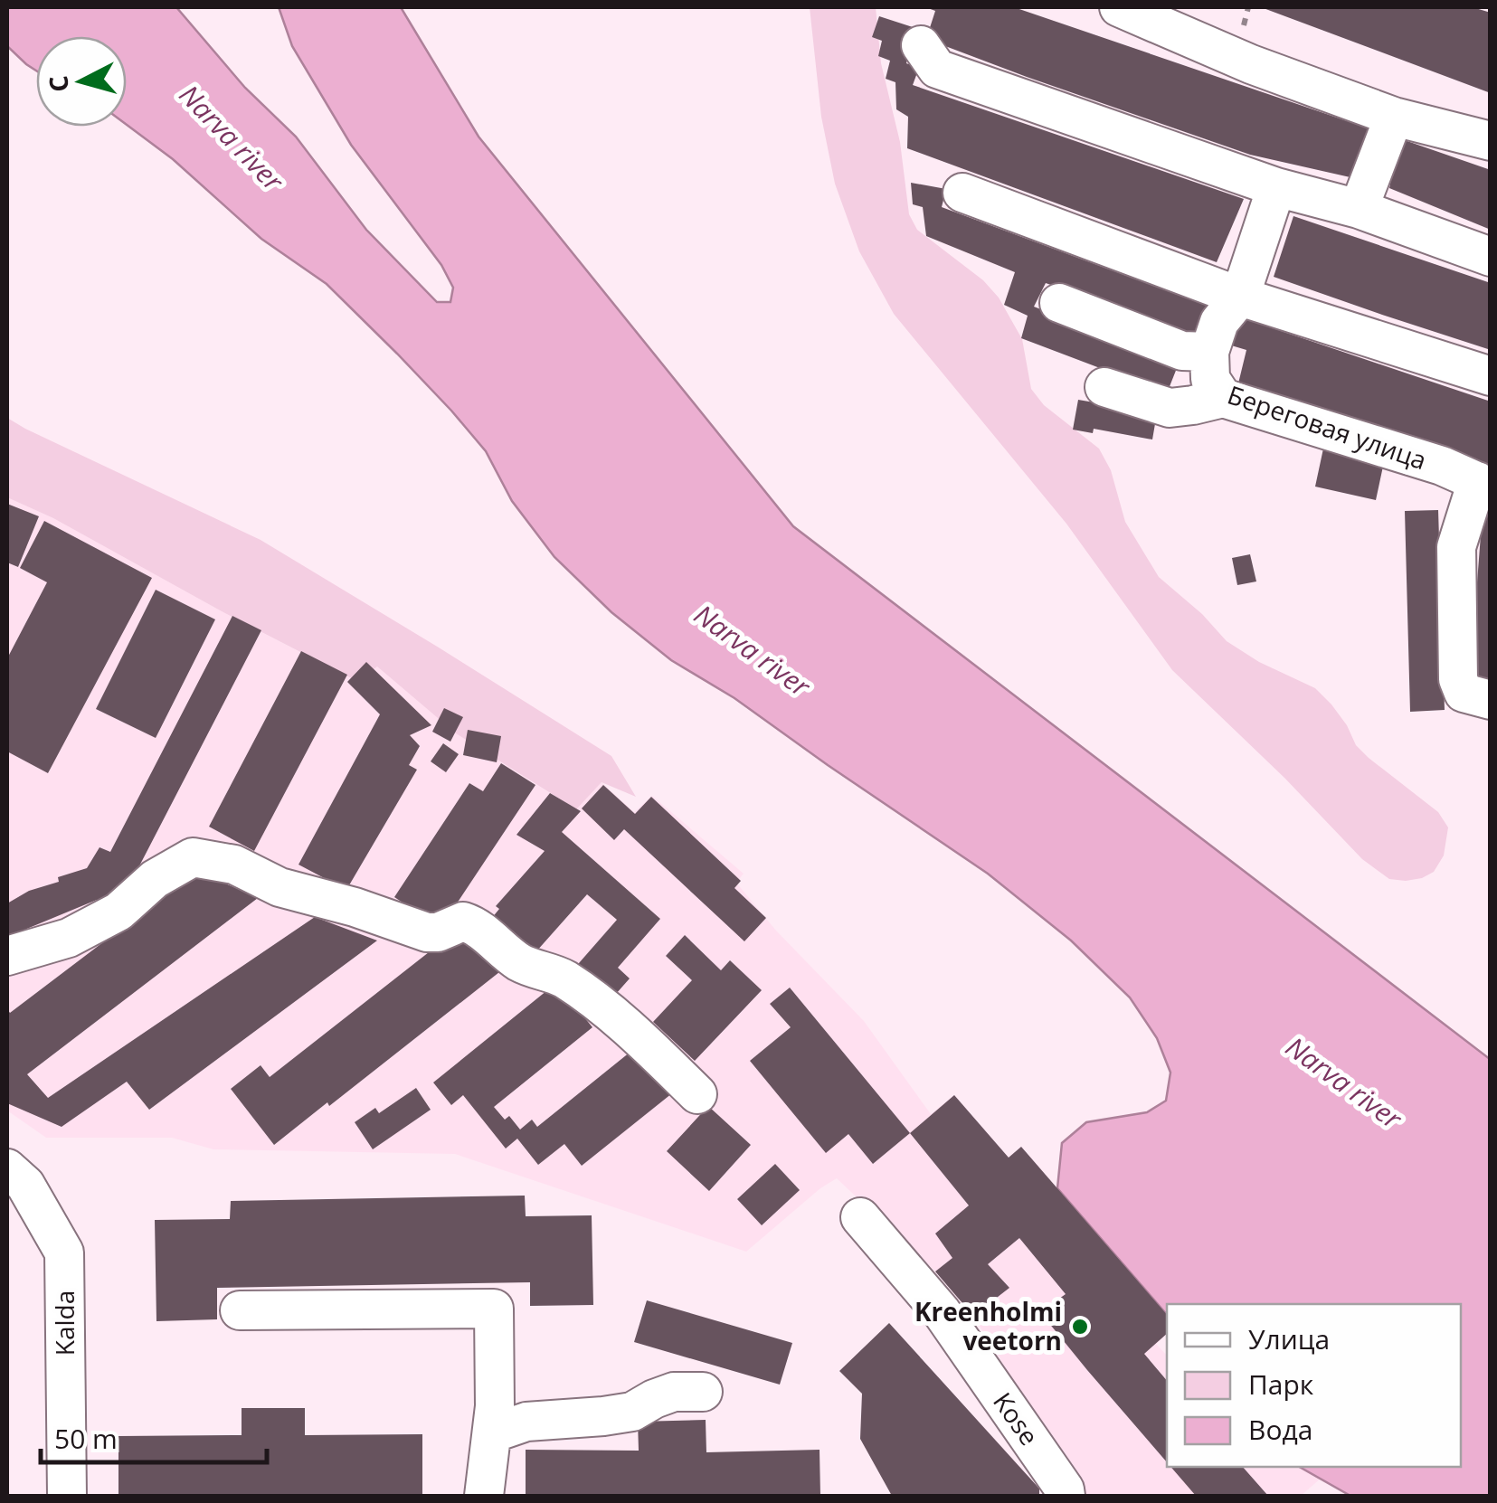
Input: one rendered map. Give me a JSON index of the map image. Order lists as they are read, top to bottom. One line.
{"streets":{"street":["Береговая улица","Kalda","Kose"]},"water":["Narva river"],"places":["Kreenholmi veetorn"],"legend":["Улица","Парк","Вода"],"scale_bar":"50 m","north":"left"}
